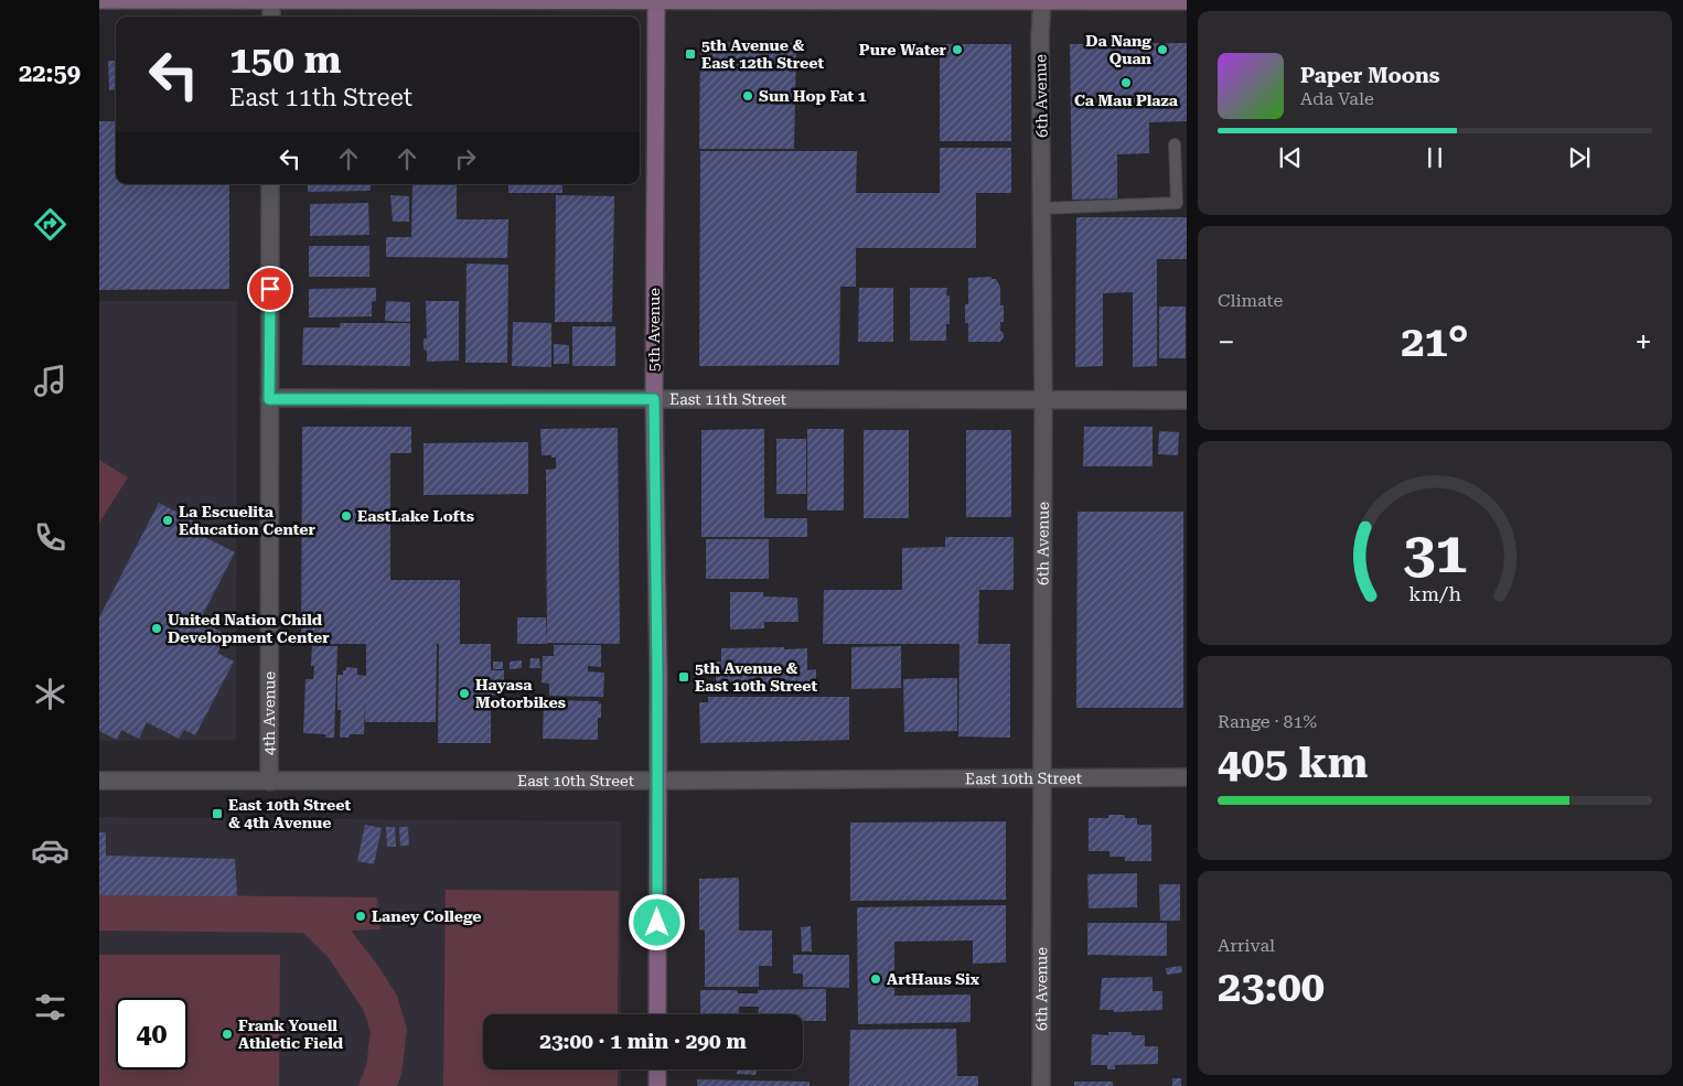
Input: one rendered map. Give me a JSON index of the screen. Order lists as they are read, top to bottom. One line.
{"streets":{"main road":["5th Avenue"],"street":["6th Avenue","East 11th Street","4th Avenue","East 10th Street"]},"crossings":[["6th Avenue","East 11th Street"],["6th Avenue","East 10th Street"],["5th Avenue","East 11th Street"],["5th Avenue","East 10th Street"],["East 11th Street","4th Avenue"],["4th Avenue","East 10th Street"]],"places":{"other":["Pure Water","Da Nang Quan","Ca Mau Plaza","Sun Hop Fat 1","EastLake Lofts","La Escuelita Education Center","United Nation Child Development Center","Hayasa Motorbikes","Laney College","ArtHaus Six","Frank Youell Athletic Field"],"transit":["5th Avenue & East 12th Street","5th Avenue & East 10th Street","East 10th Street & 4th Avenue"]},"page":{"tabs":"22:59","turn":["150 m","East 11th Street"],"song":["Paper Moons","Ada Vale"],"tile":["Climate",["Range · 81%","405 km"],["Arrival","23:00"]],"heat":["−","21°","+"],"limit":"40","trip":"23:00 · 1 min · 290 m","gauge":["31","km/h"]}}
